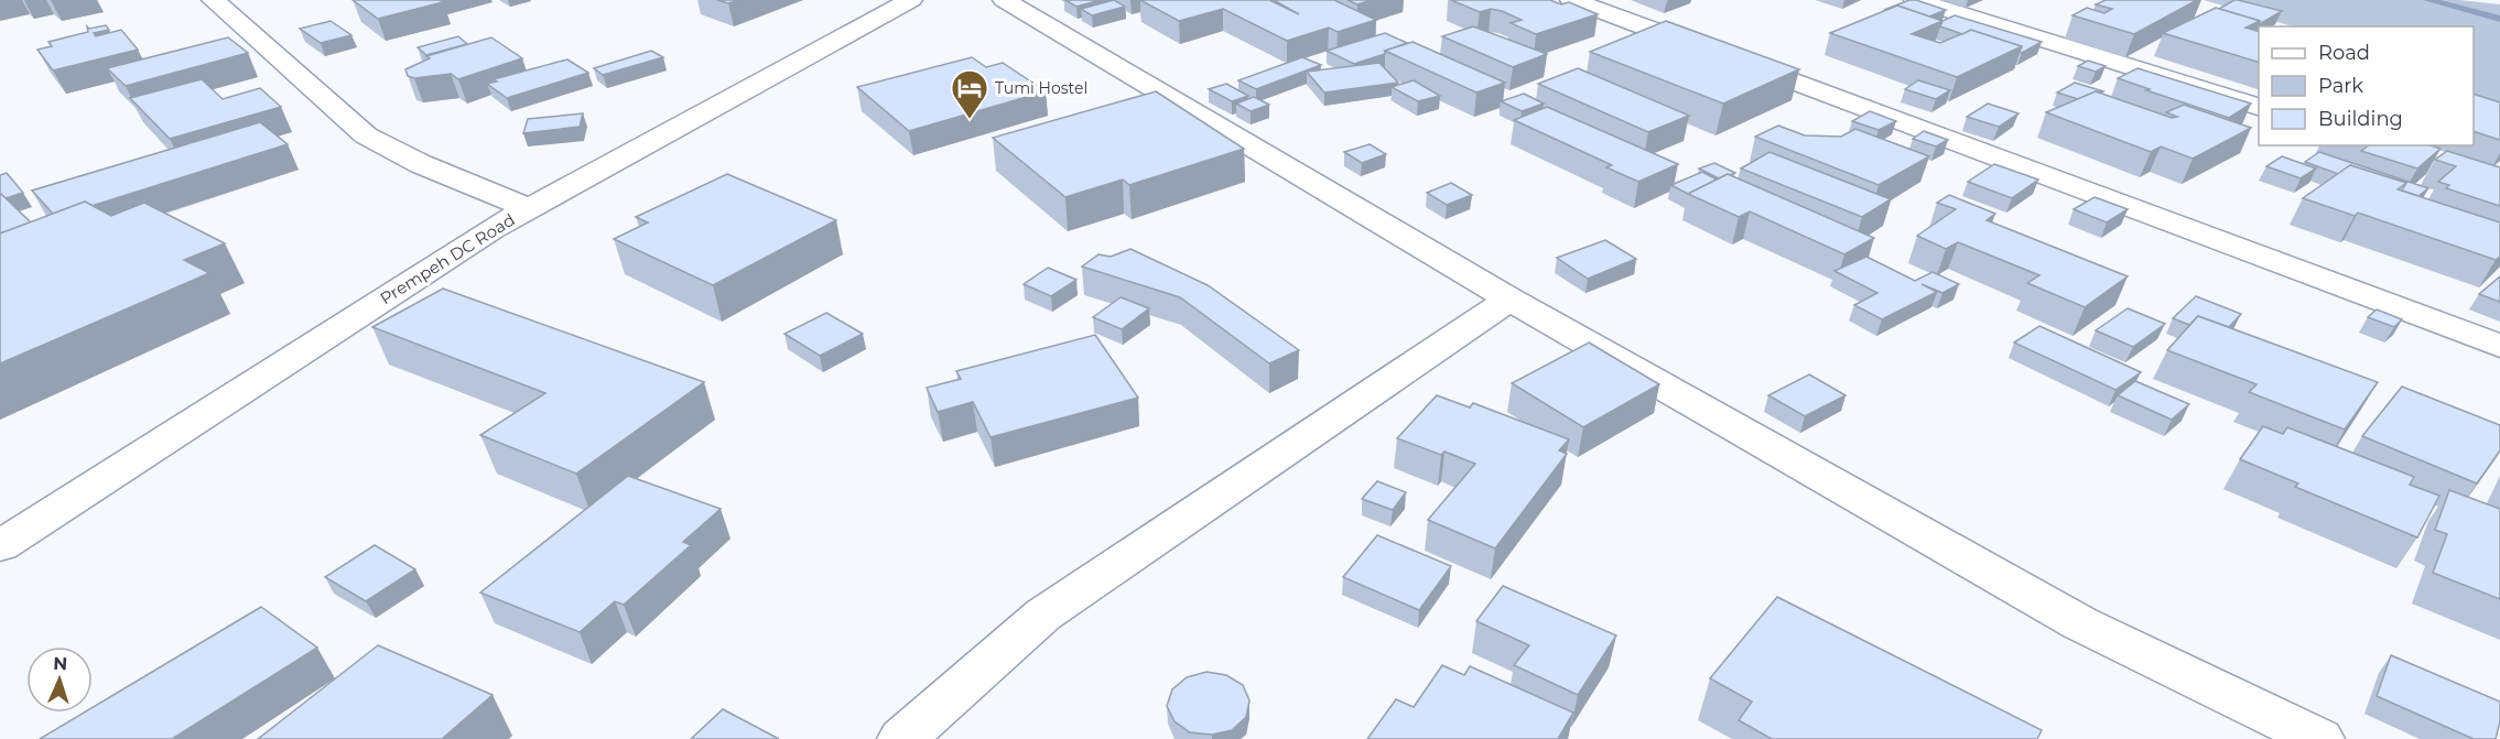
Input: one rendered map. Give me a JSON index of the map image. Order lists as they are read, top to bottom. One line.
{"streets":{"street":["Prempeh DC Road"]},"places":{"hotel":["Tumi Hostel"]},"legend":["Road","Park","Building"],"north":"top"}
